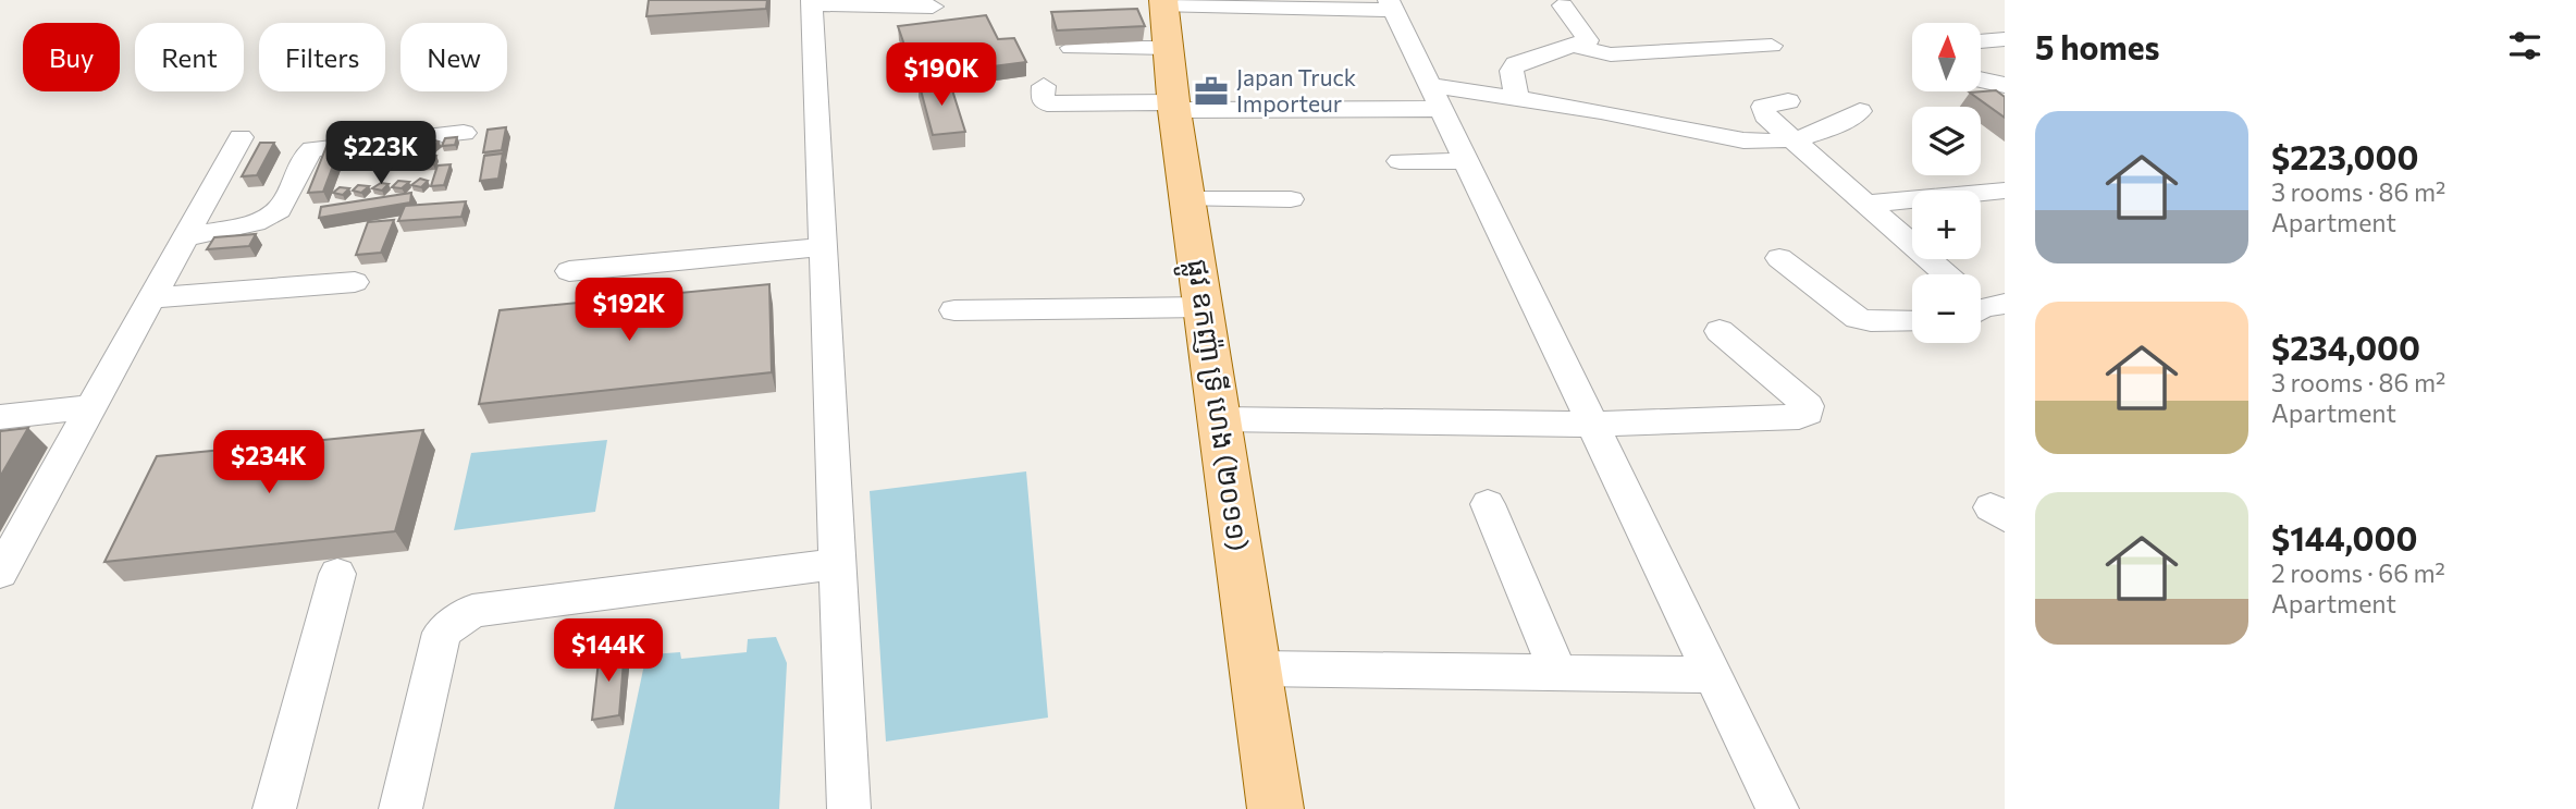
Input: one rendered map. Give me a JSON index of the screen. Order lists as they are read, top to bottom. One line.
{"streets":{"main road":["ផ្លូវ ឧកញ៉ា ទ្រី ហេង (២០១១)"]},"places":{"office":["Japan Truck Importeur"]},"north":"top","page":{"heading":"5 homes","map_buttons":["+","−"],"chip":["Buy","Rent","Filters","New"],"price":["$190K","$223K","$192K","$234K","$144K"],"list":[{"name":"$223,000","note":"3 rooms · 86 m² · Apartment"},{"name":"$234,000","note":"3 rooms · 86 m² · Apartment"},{"name":"$144,000","note":"2 rooms · 66 m² · Apartment"}]}}
